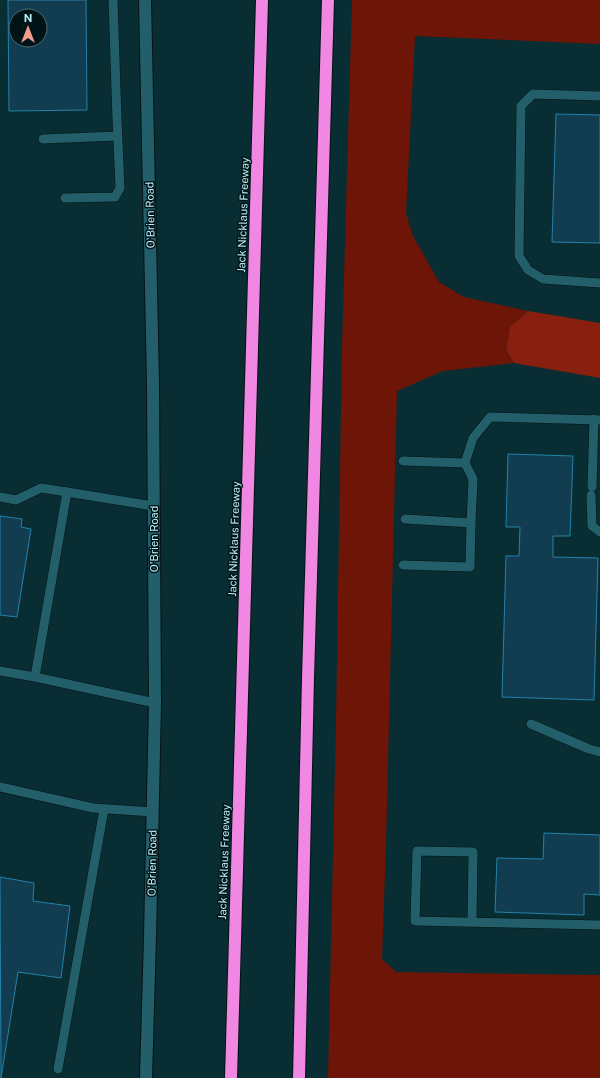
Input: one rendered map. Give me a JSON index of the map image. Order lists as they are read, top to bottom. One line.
{"streets":{"highway":["Jack Nicklaus Freeway"],"street":["O'Brien Road"]},"north":"top"}
